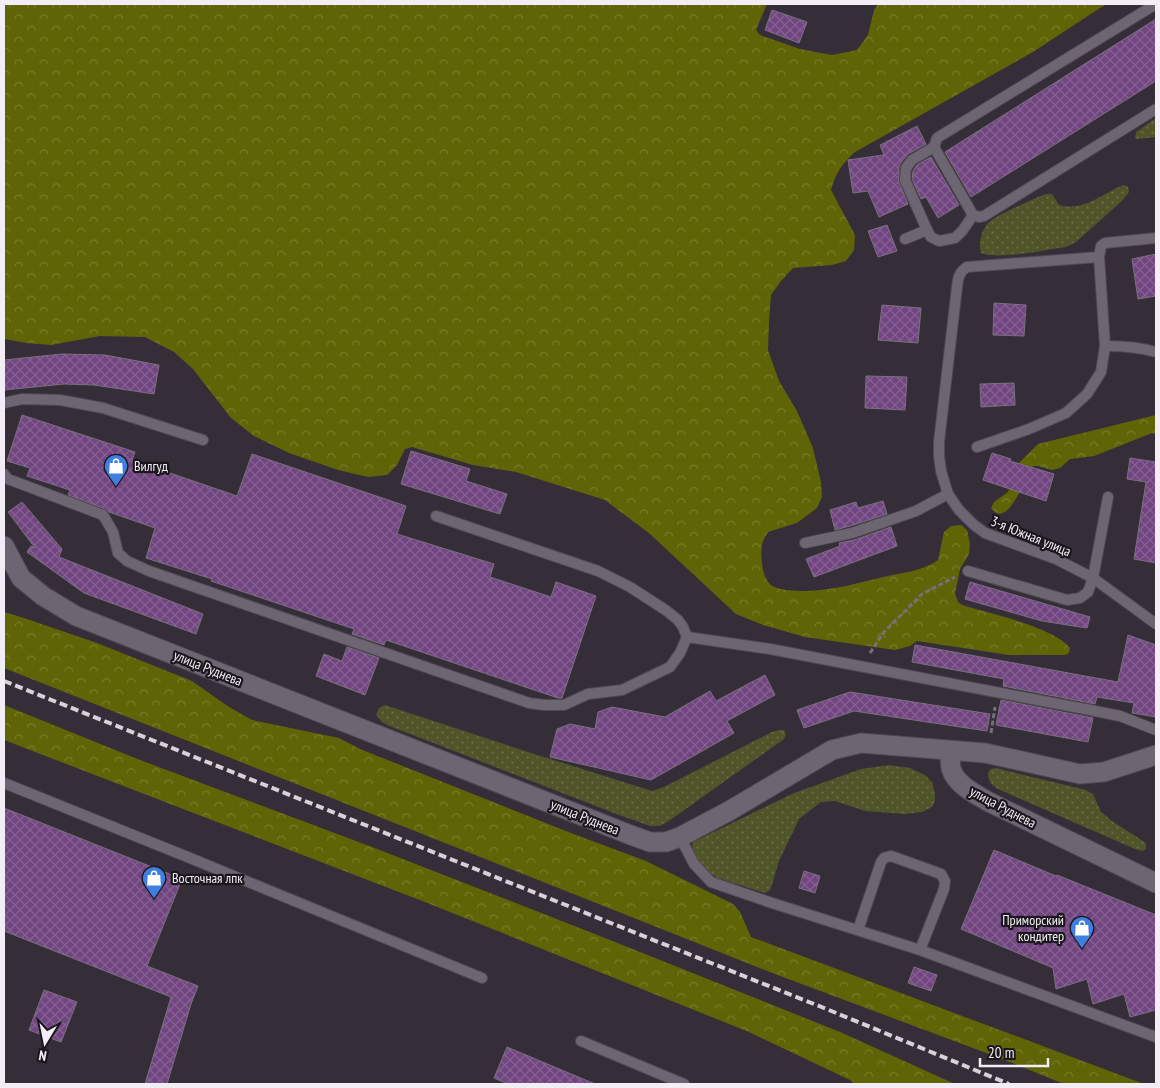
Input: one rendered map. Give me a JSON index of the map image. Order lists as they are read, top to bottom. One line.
{"streets":{"street":["улица Руднева"],"lane":["3-я Южная улица"]},"places":{"shop":["Вилгуд","Восточная лпк","Приморский кондитер"]},"scale_bar":"20 m","north":"bottom"}
